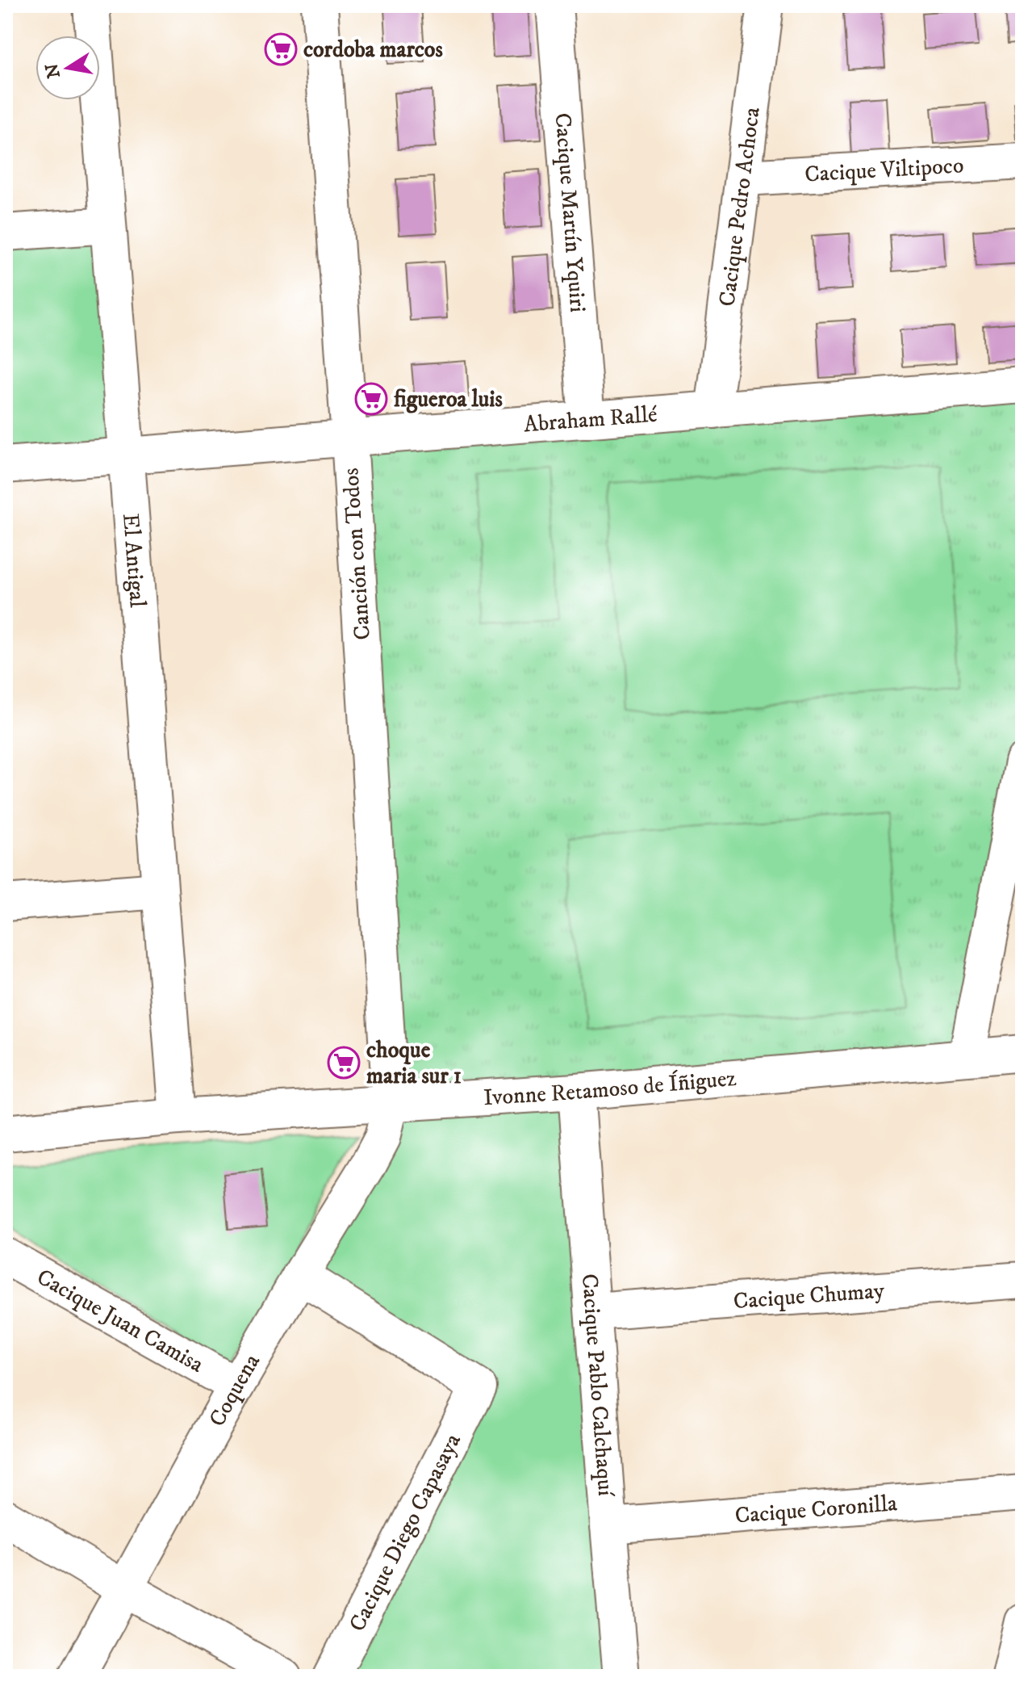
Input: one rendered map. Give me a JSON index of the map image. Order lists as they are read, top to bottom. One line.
{"streets":{"street":["Cacique Viltipoco","Cacique Pedro Achoca","Cacique Martín Yquiri","Abraham Rallé","Canción con Todos","El Antigal","Ivonne Retamoso de Íñiguez","Cacique Chumay","Cacique Juan Camisa","Cacique Pablo Calchaquí","Coquena","Cacique Coronilla","Cacique Diego Capasaya"]},"crossings":[["Cacique Viltipoco","Cacique Pedro Achoca"],["Cacique Pedro Achoca","Abraham Rallé"],["Cacique Martín Yquiri","Abraham Rallé"],["Abraham Rallé","Canción con Todos"],["Abraham Rallé","El Antigal"],["Canción con Todos","Ivonne Retamoso de Íñiguez"],["Canción con Todos","Coquena"],["El Antigal","Ivonne Retamoso de Íñiguez"],["Ivonne Retamoso de Íñiguez","Cacique Pablo Calchaquí"],["Ivonne Retamoso de Íñiguez","Coquena"],["Cacique Chumay","Cacique Pablo Calchaquí"],["Cacique Juan Camisa","Coquena"],["Cacique Pablo Calchaquí","Cacique Coronilla"],["Coquena","Cacique Diego Capasaya"]],"places":{"supermarket":["cordoba marcos","figueroa luis","choque maria sur 1"]},"north":"left"}
